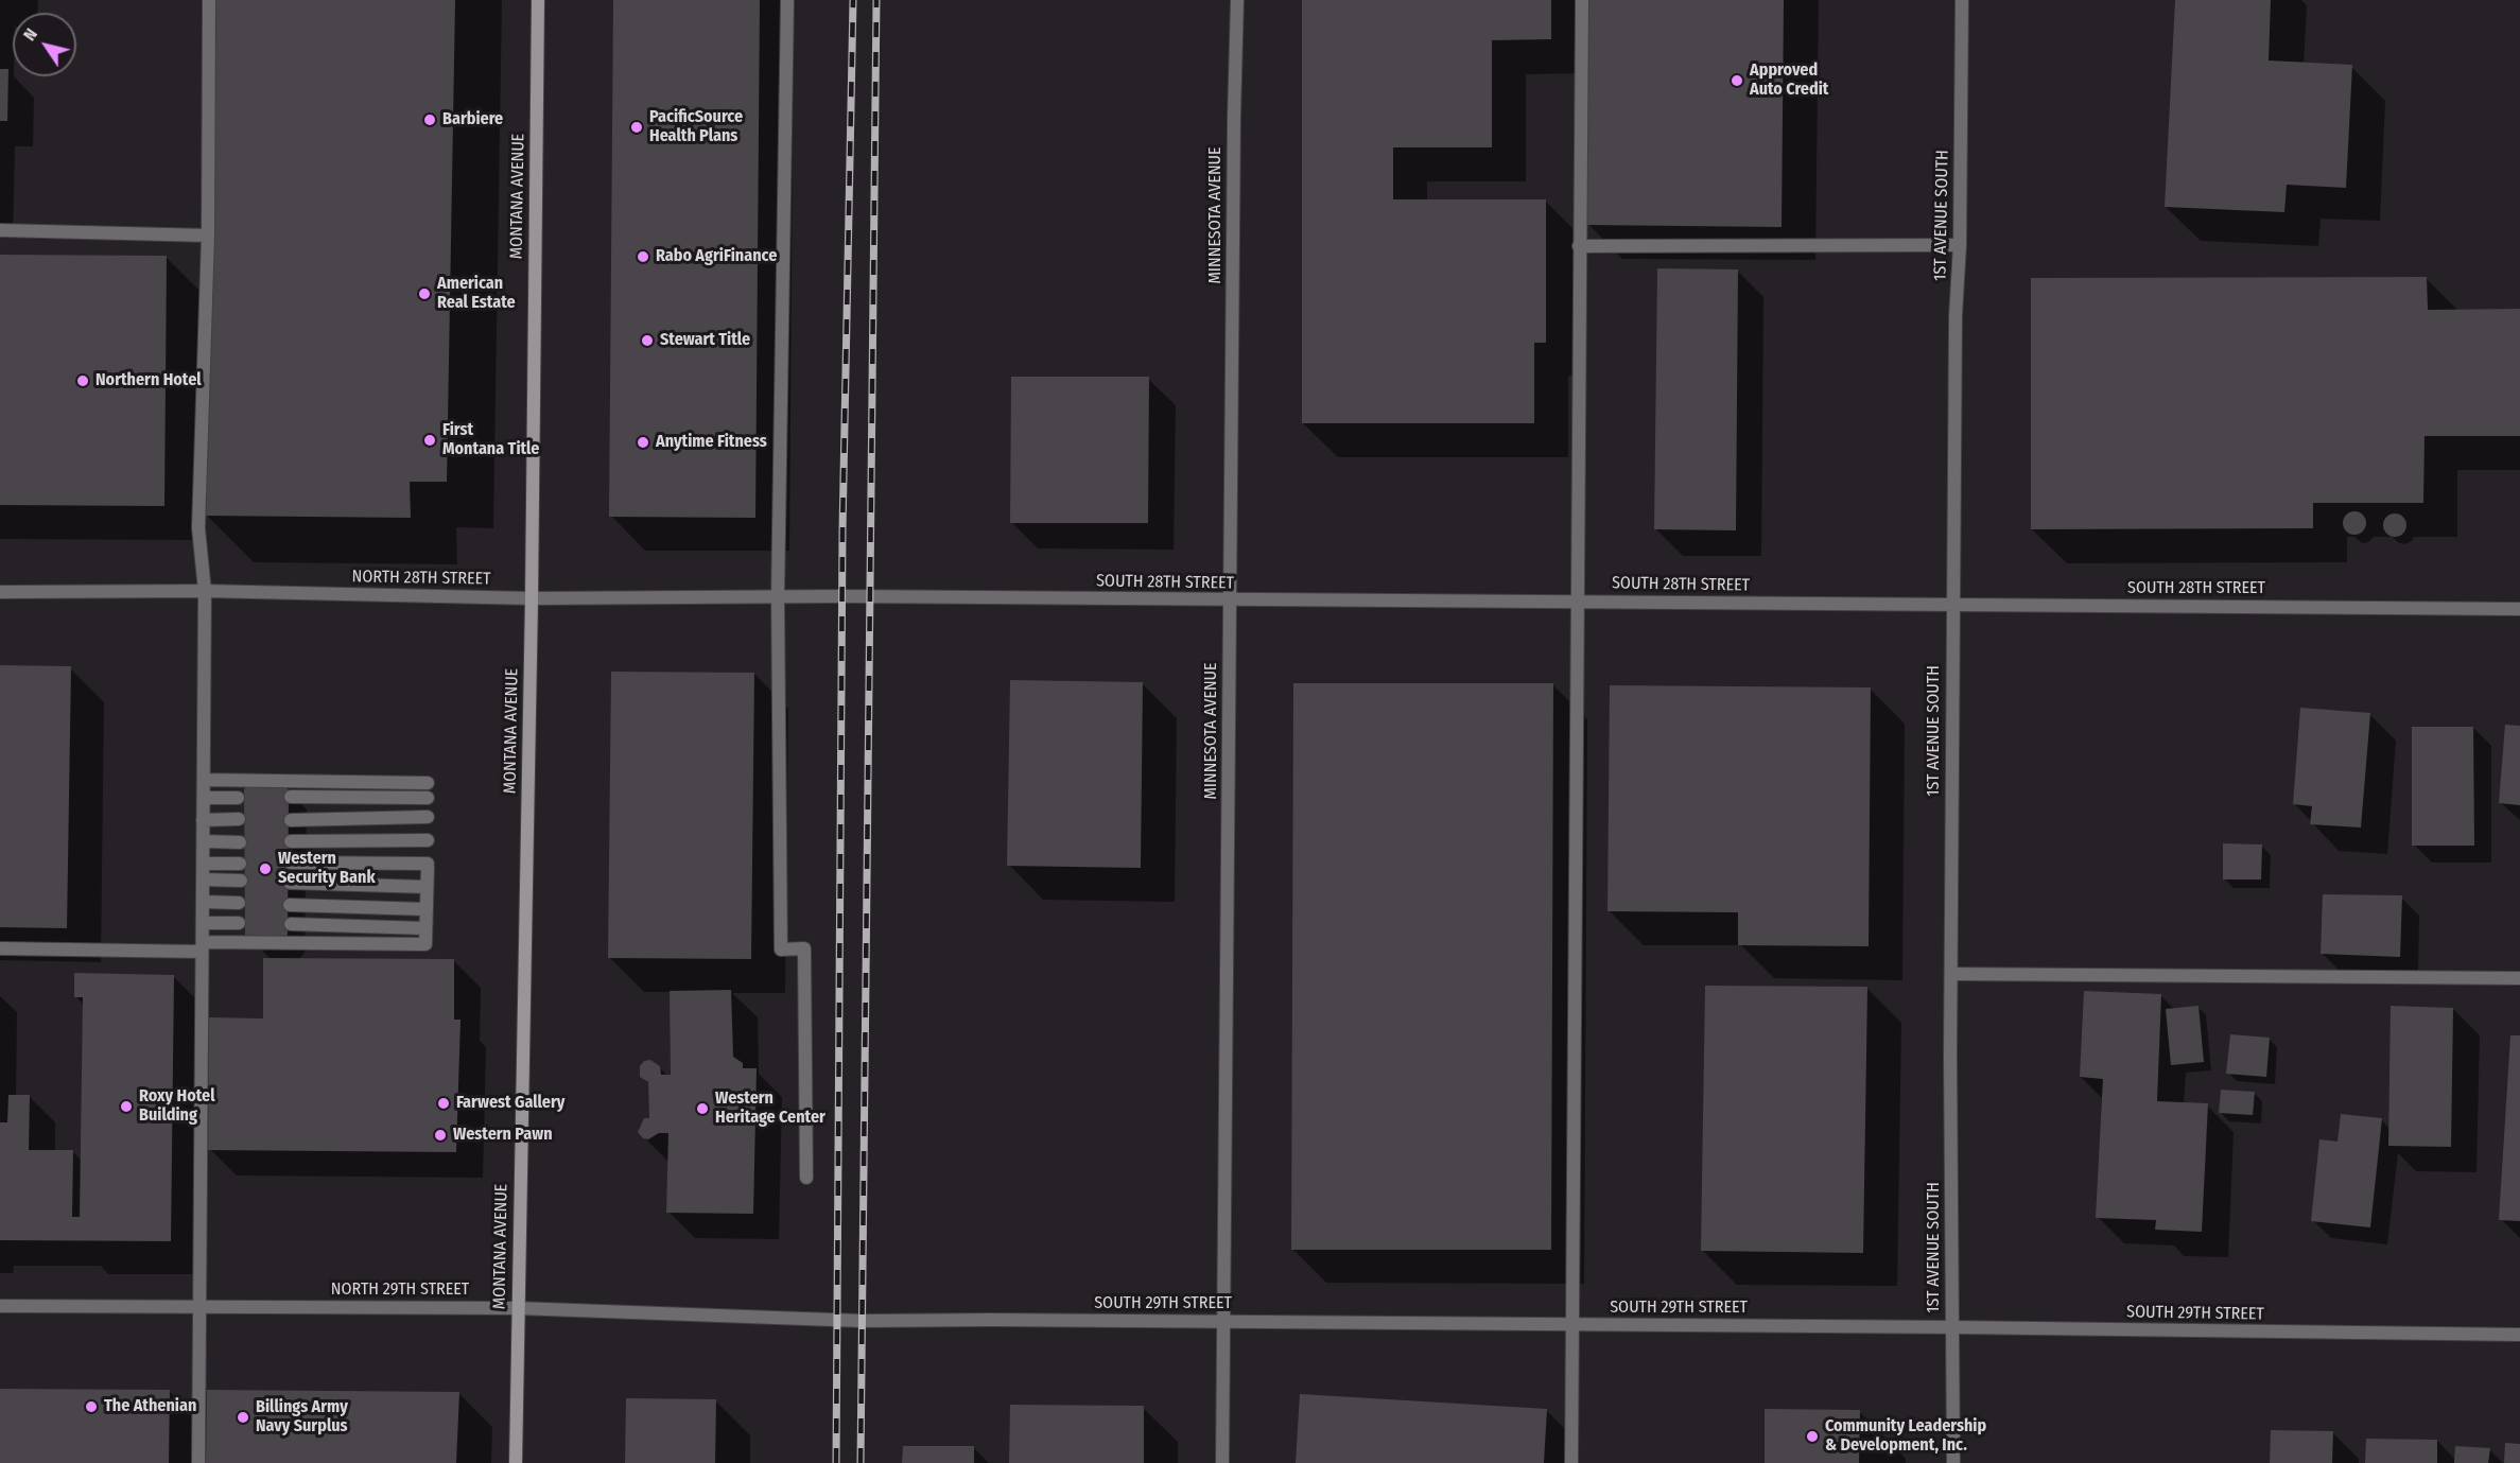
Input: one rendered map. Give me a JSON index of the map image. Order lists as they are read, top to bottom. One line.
{"streets":{"main road":["MONTANA AVENUE"],"street":["MINNESOTA AVENUE","1ST AVENUE SOUTH","NORTH 28TH STREET","SOUTH 28TH STREET","NORTH 29TH STREET","SOUTH 29TH STREET"]},"crossings":[["MONTANA AVENUE","NORTH 28TH STREET"],["MONTANA AVENUE","NORTH 29TH STREET"],["MINNESOTA AVENUE","SOUTH 28TH STREET"],["MINNESOTA AVENUE","SOUTH 29TH STREET"],["1ST AVENUE SOUTH","SOUTH 28TH STREET"],["1ST AVENUE SOUTH","SOUTH 29TH STREET"],["NORTH 28TH STREET","SOUTH 28TH STREET"],["NORTH 29TH STREET","SOUTH 29TH STREET"]],"places":["Approved Auto Credit","Barbiere","PacificSource Health Plans","Rabo AgriFinance","American Real Estate","Stewart Title","Northern Hotel","First Montana Title","Anytime Fitness","Western Security Bank","Farwest Gallery","Roxy Hotel Building","Western Heritage Center","Western Pawn","The Athenian","Billings Army Navy Surplus","Community Leadership & Development, Inc."],"north":"top left"}
